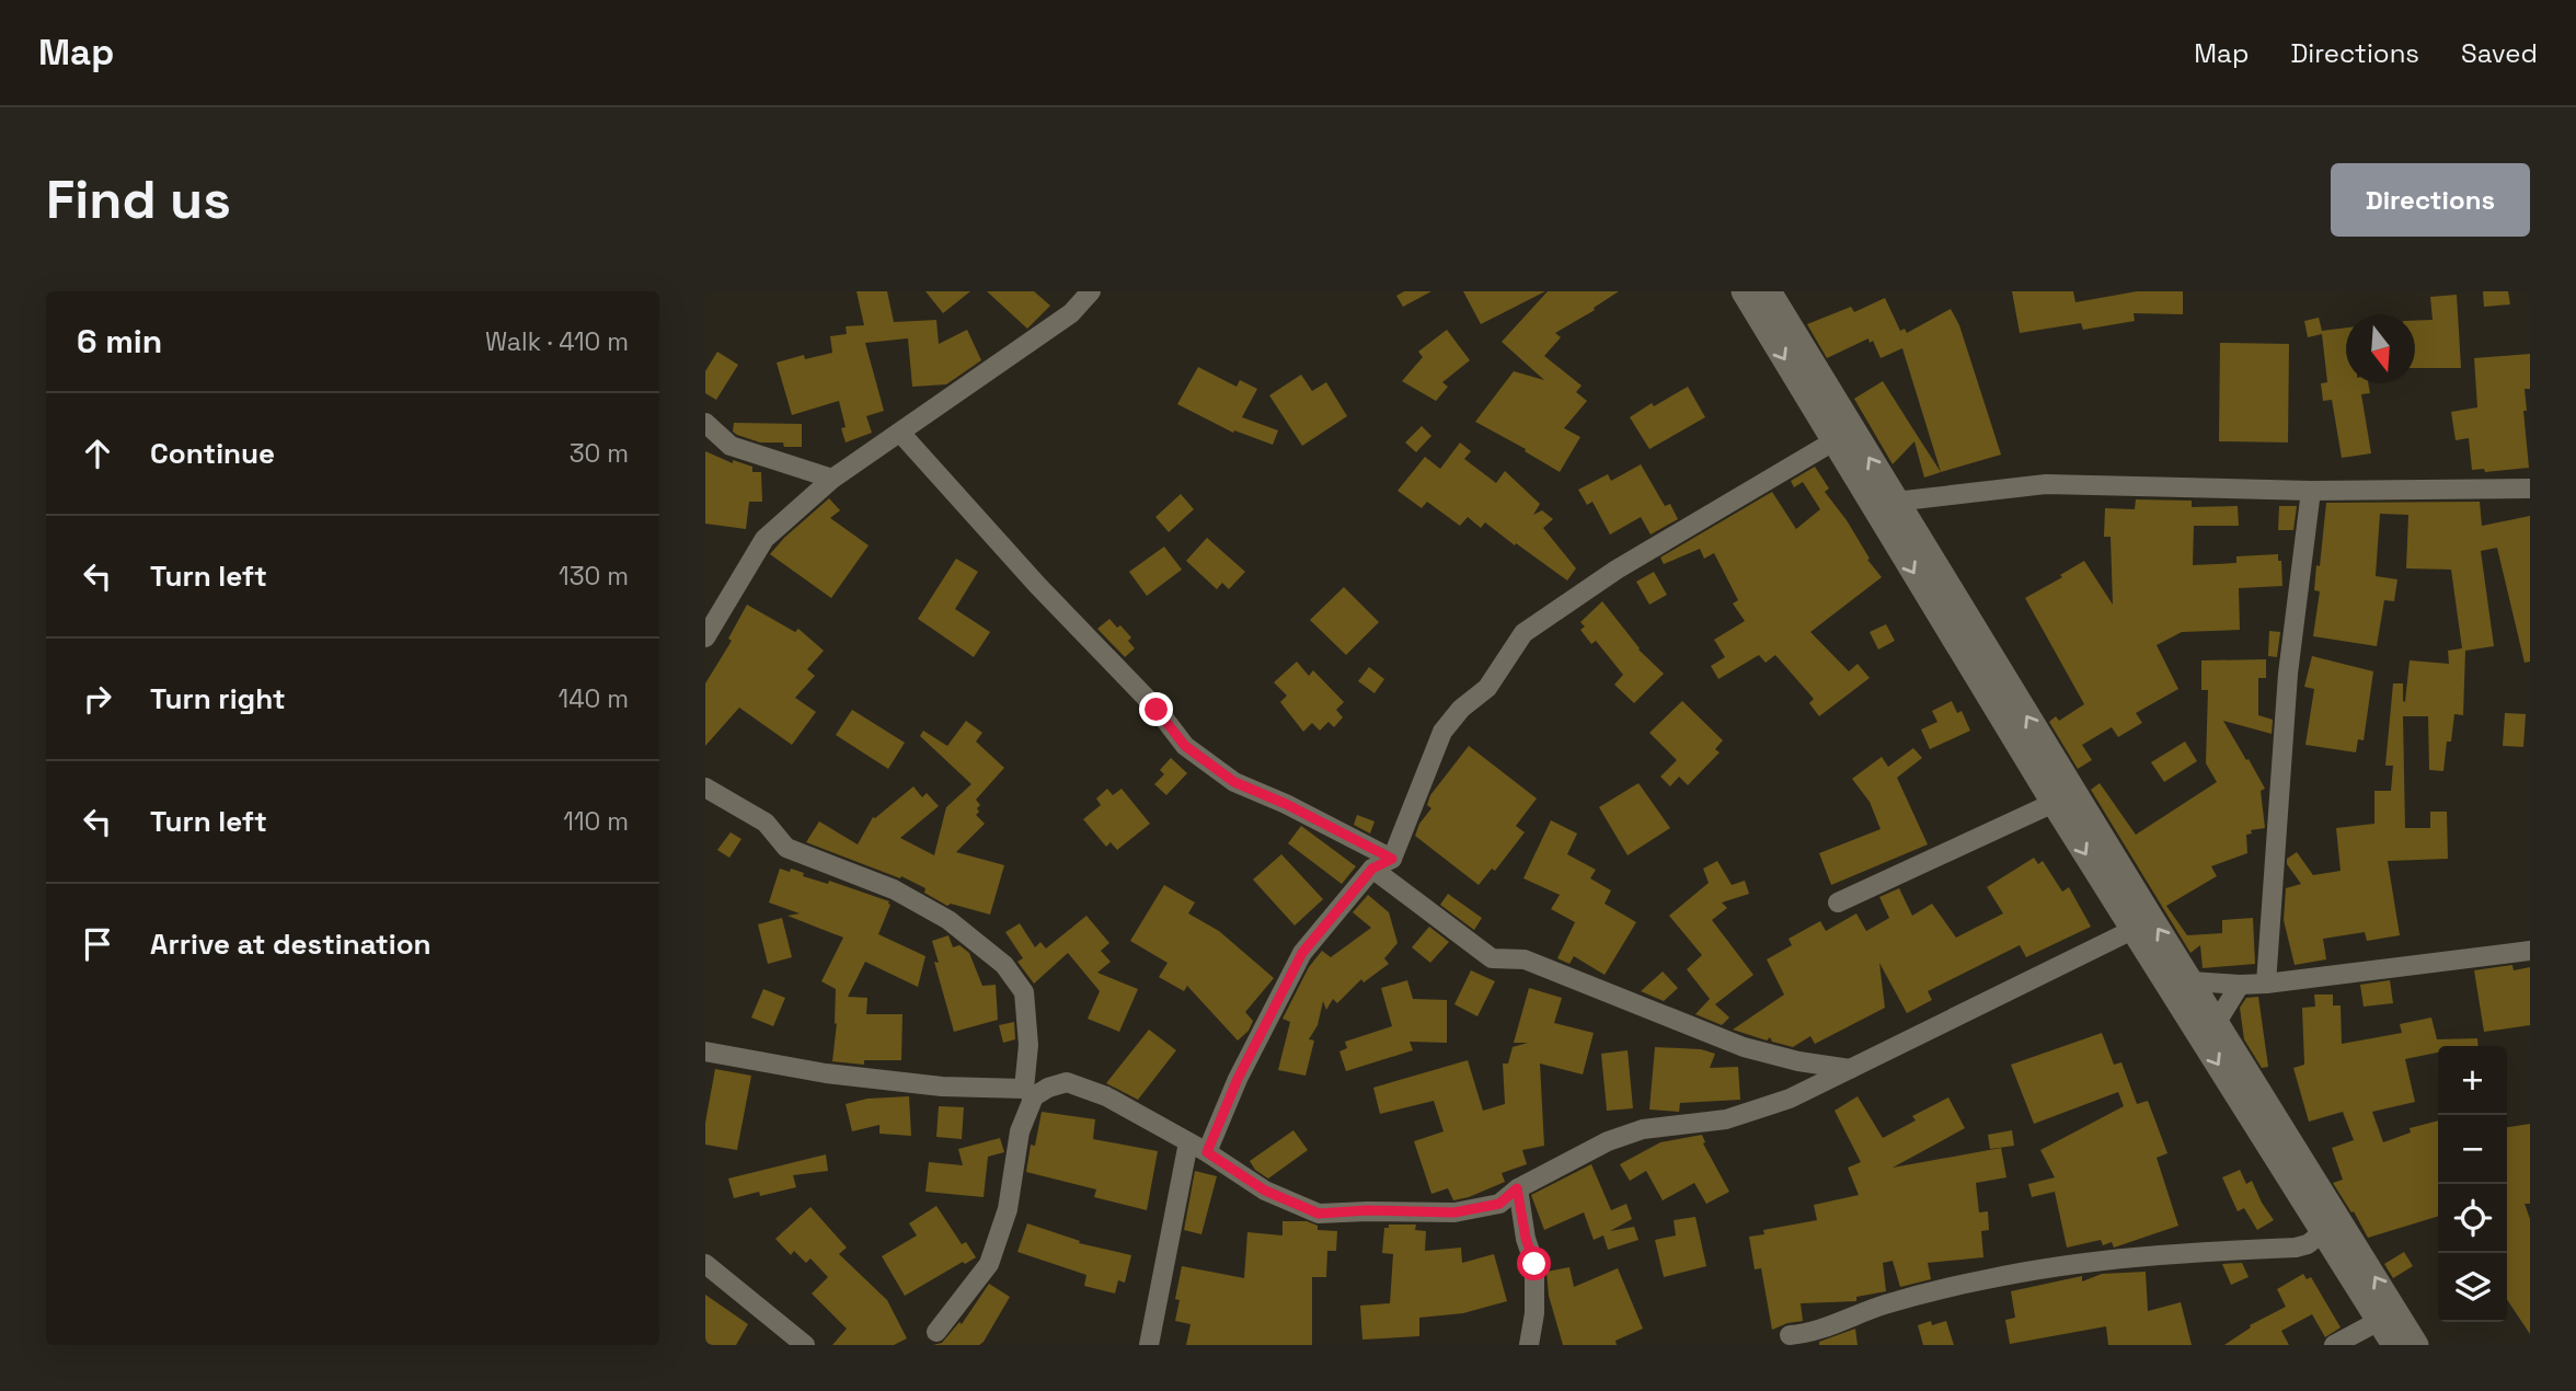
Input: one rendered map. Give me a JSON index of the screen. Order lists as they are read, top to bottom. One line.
{"north":"bottom","page":{"header":"Map","nav":["Map","Directions","Saved"],"buttons":"Directions","title":"Find us","heading":["6 min","Walk · 410 m"],"list":[["Continue","30 m"],["Turn left","130 m"],["Turn right","140 m"],["Turn left","110 m"],"Arrive at destination"],"map_buttons":["+","−"]}}
